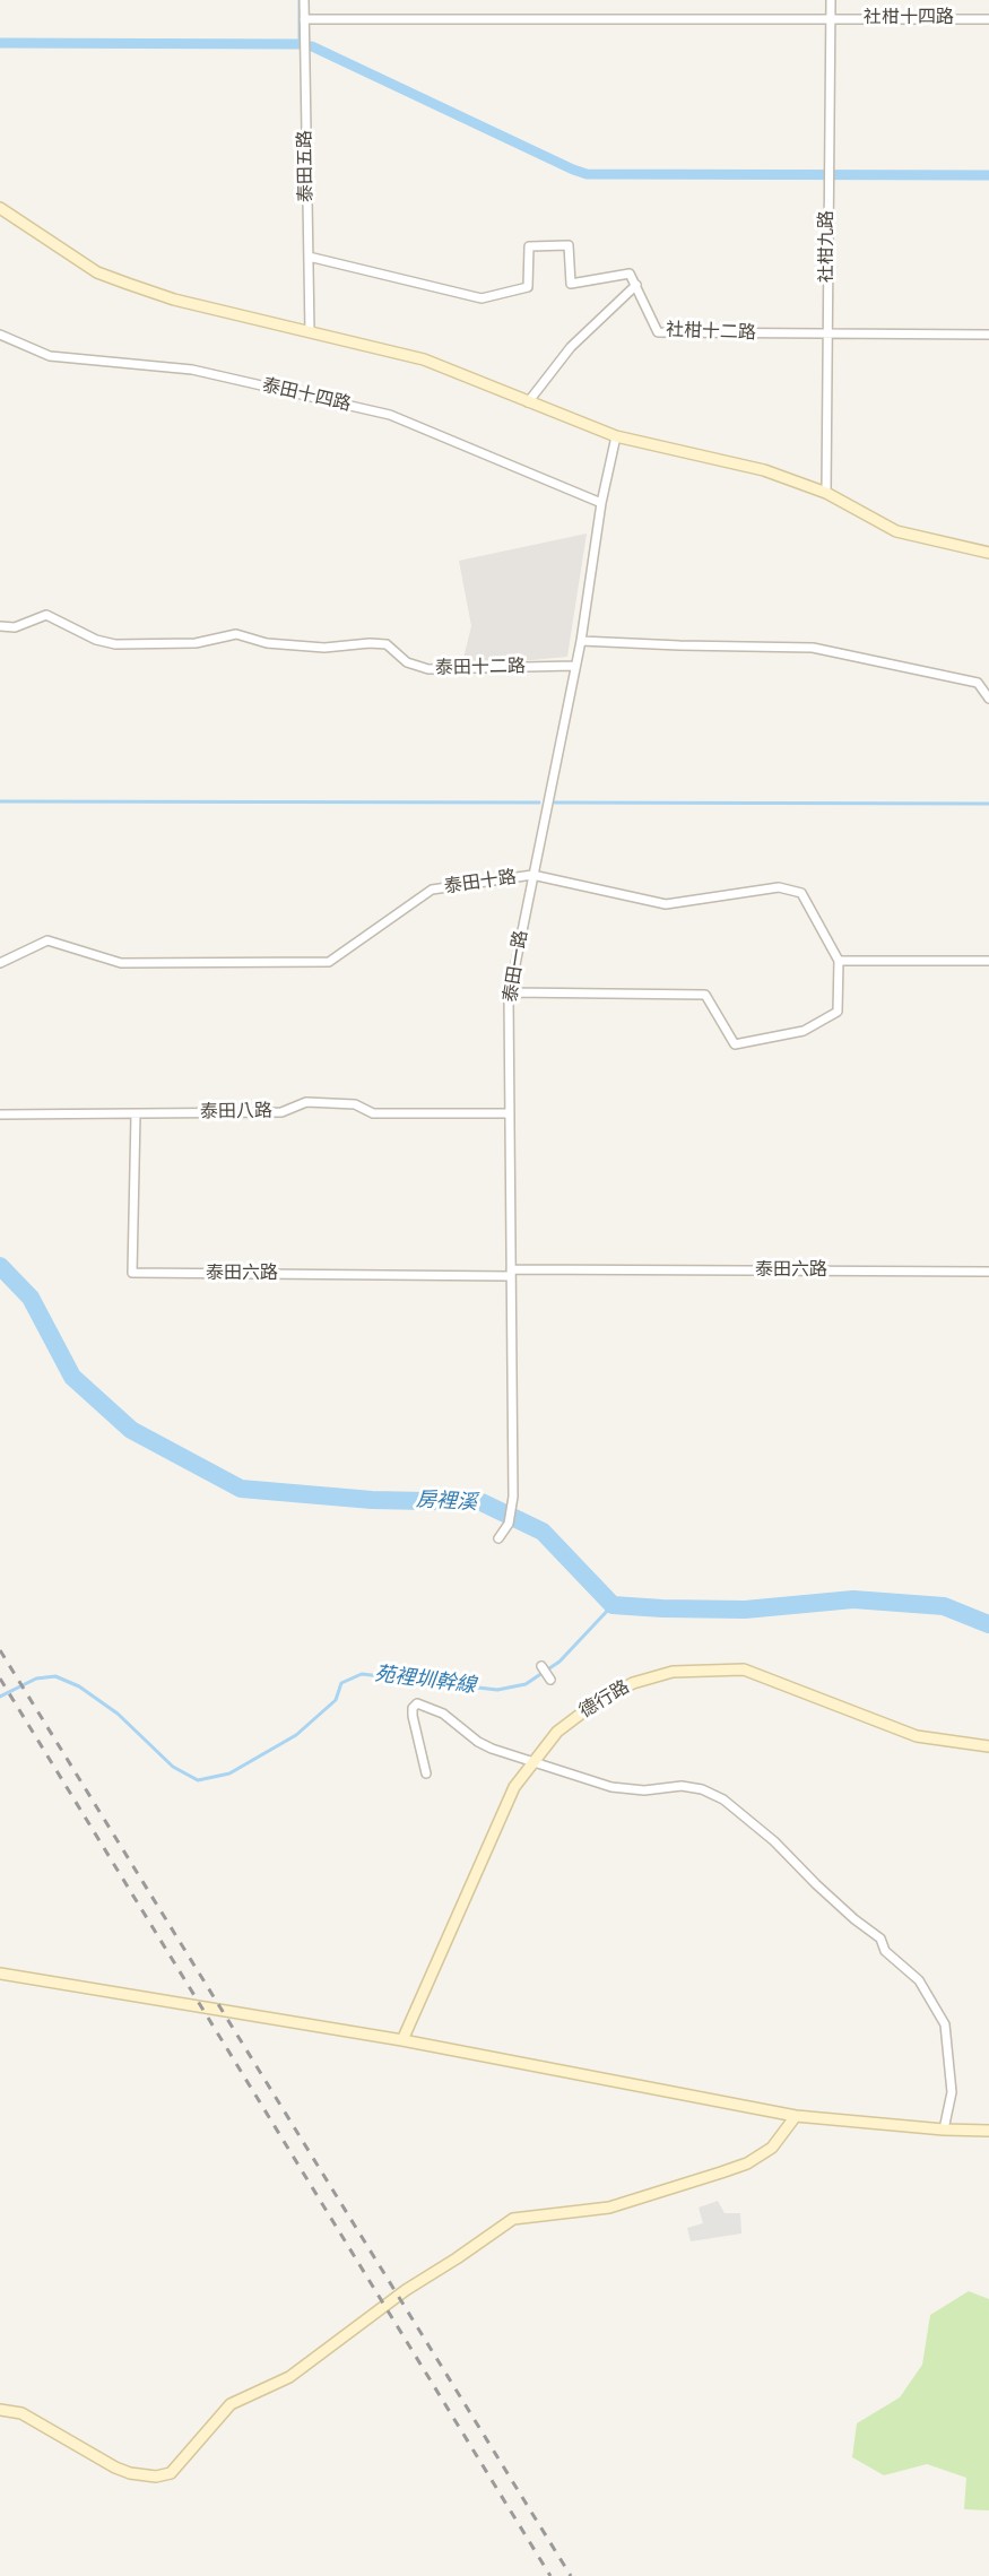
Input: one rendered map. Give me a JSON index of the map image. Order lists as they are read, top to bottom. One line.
{"streets":{"street":["社柑十四路","泰田五路","社柑九路","社柑十二路","泰田十四路","泰田十二路","泰田十路","泰田一路","泰田八路","泰田六路","德行路"]},"crossings":[["社柑十四路","泰田五路"],["社柑十四路","社柑九路"],["社柑九路","社柑十二路"],["泰田十四路","泰田一路"],["泰田十二路","泰田一路"],["泰田十路","泰田一路"],["泰田一路","泰田八路"],["泰田一路","泰田六路"],["泰田八路","泰田六路"]],"water":["房裡溪","苑裡圳幹線"]}
